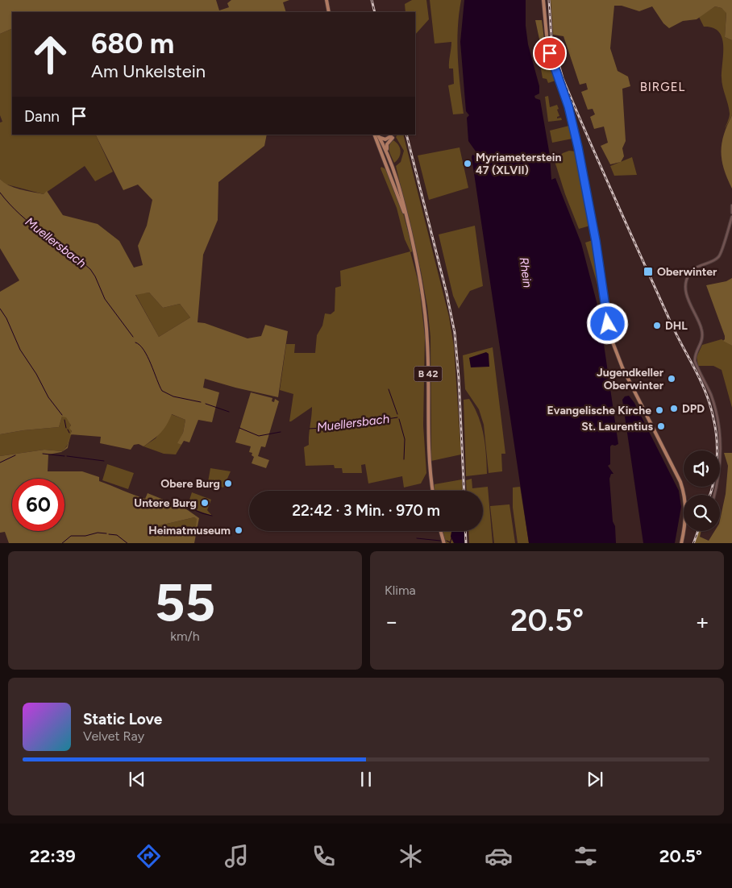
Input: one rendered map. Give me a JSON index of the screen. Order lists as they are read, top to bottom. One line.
{"streets":{"main road":["B 42"]},"districts":["BIRGEL"],"water":["Muellersbach","Rhein"],"places":{"other":["Myriameterstein 47 (XLVII)","DHL","Jugendkeller Oberwinter","DPD","Evangelische Kirche","St. Laurentius","Obere Burg","Untere Burg","Heimatmuseum"],"transit":["Oberwinter"]},"page":{"turn":["680 m","Am Unkelstein"],"then":"Dann","limit":"60","trip":"22:42 · 3 Min. · 970 m","tile":[["55","km/h"],"Klima"],"heat":["−","20.5°","+"],"song":["Static Love","Velvet Ray"],"tabs":["22:39","20.5°"]}}
